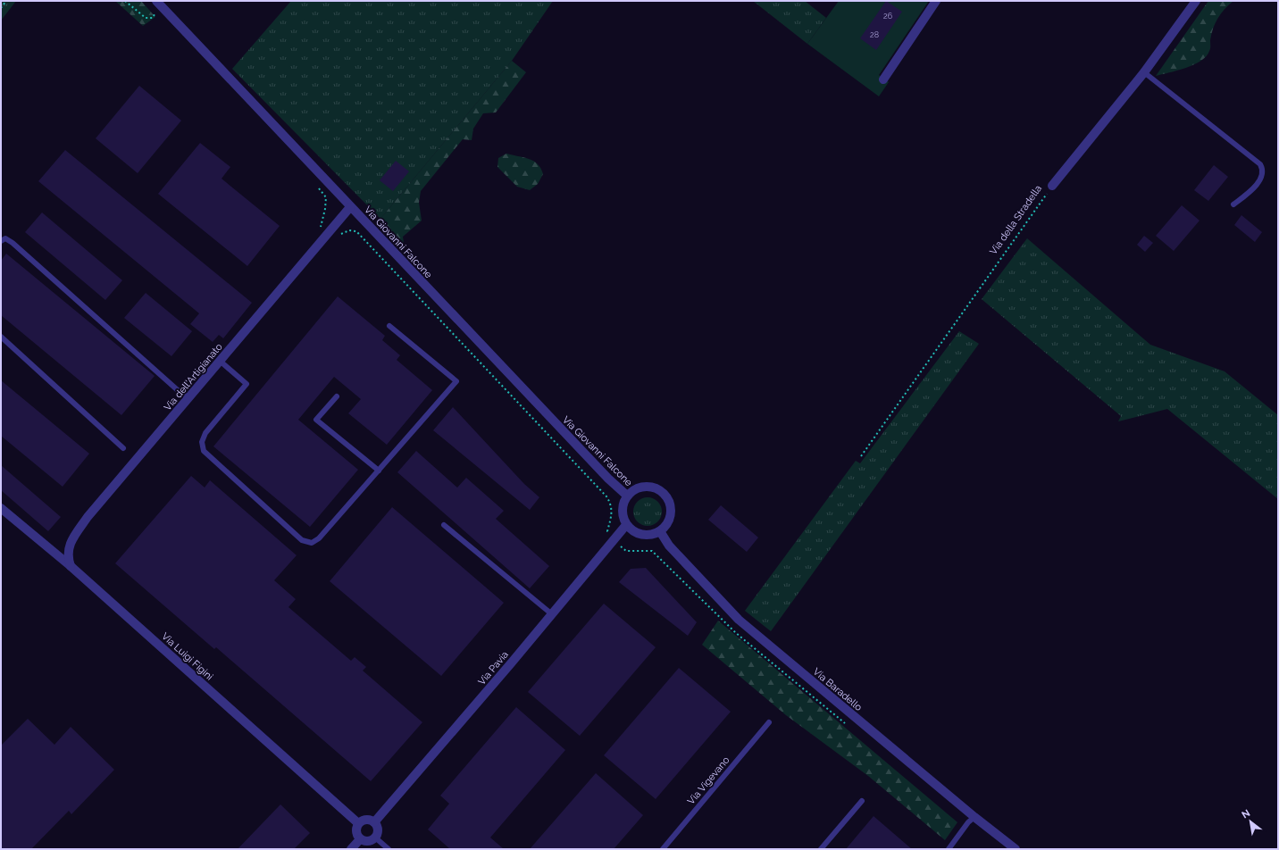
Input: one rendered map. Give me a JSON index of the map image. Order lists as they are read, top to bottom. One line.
{"streets":{"street":["Via della Stradella","Via Giovanni Falcone","Via dell'Artigianato","Via Luigi Figini","Via Pavia","Via Baradello"],"lane":["Via Vigevano"]},"crossings":[["Via Giovanni Falcone","Via dell'Artigianato"],["Via Giovanni Falcone","Via Pavia"],["Via Giovanni Falcone","Via Baradello"],["Via dell'Artigianato","Via Luigi Figini"],["Via Luigi Figini","Via Pavia"],["Via Pavia","Via Baradello"]],"house_numbers":["26","28"],"north":"top left"}
